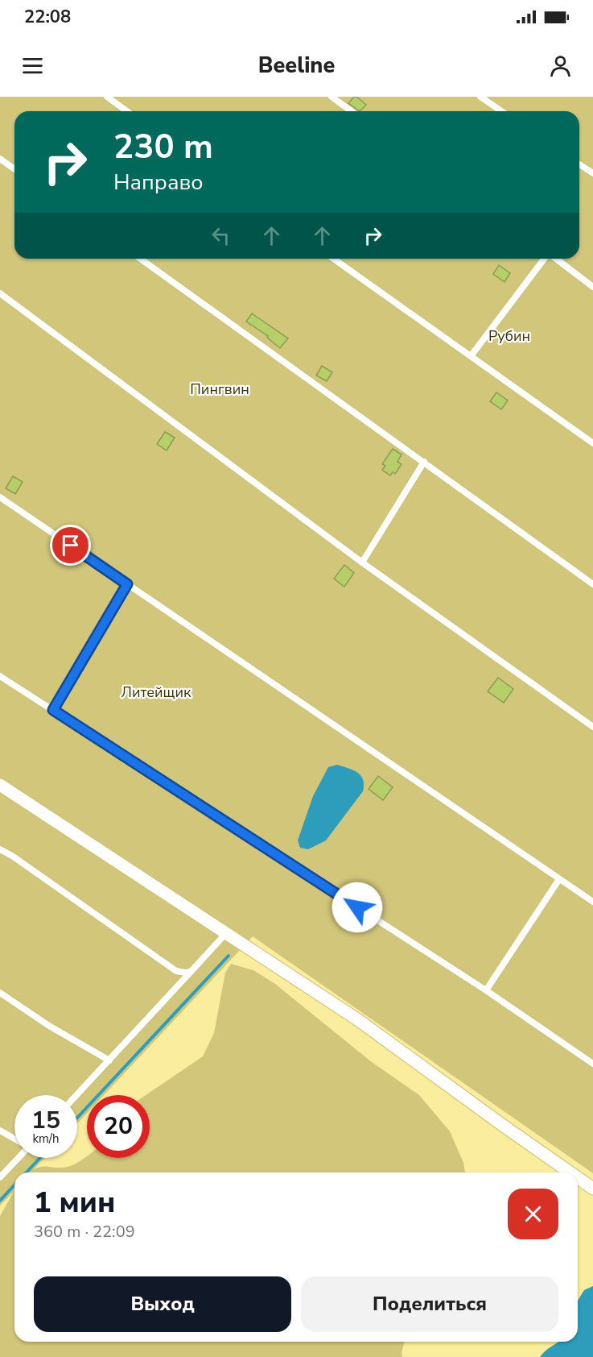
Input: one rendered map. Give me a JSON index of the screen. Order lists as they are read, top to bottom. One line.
{"parks":["Рубин","Пингвин","Литейщик"],"page":{"status":"22:08","header":"Beeline","turn":["230 m","Направо"],"speed":"15 km/h","limit":"20","heading":["1 мин","360 m · 22:09"],"buttons":["Выход","Поделиться"]}}
